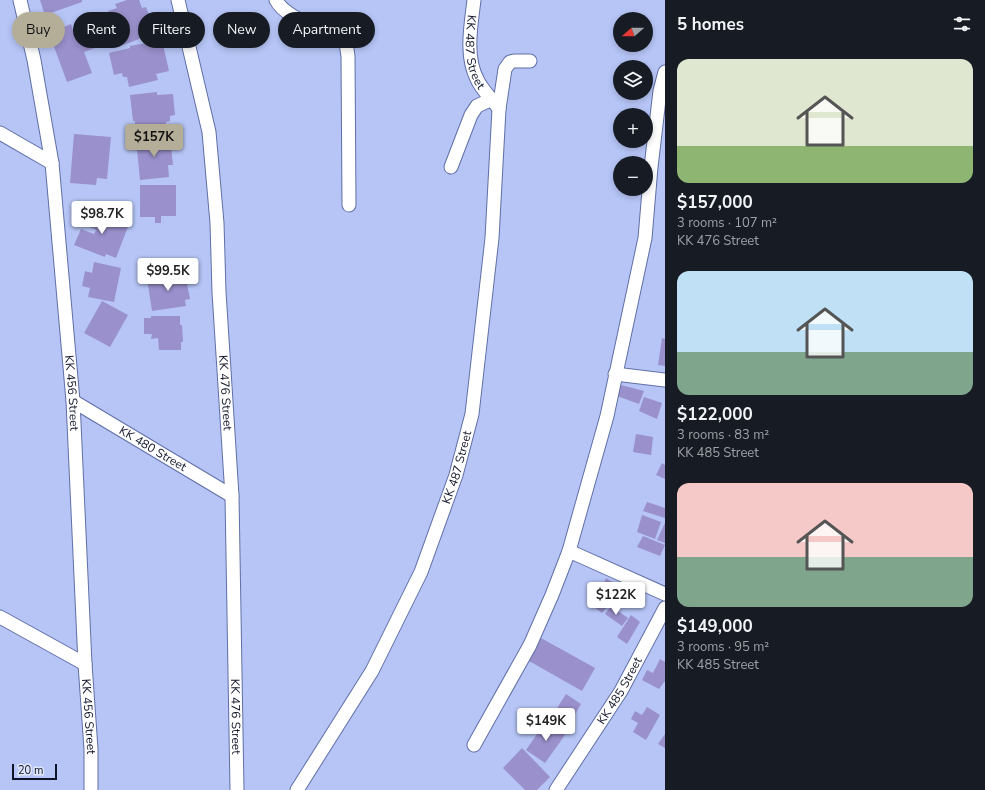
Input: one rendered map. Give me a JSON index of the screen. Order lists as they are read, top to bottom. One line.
{"streets":{"street":["KK 487 Street","KK 456 Street","KK 476 Street","KK 480 Street","KK 485 Street"]},"crossings":[["KK 456 Street","KK 480 Street"],["KK 476 Street","KK 480 Street"]],"scale_bar":"20 m","north":"left","page":{"heading":"5 homes","map_buttons":["+","−"],"chip":["Buy","Rent","Filters","New","Apartment"],"list":[{"name":"$157,000","note":"3 rooms · 107 m² · KK 476 Street"},{"name":"$122,000","note":"3 rooms · 83 m² · KK 485 Street"},{"name":"$149,000","note":"3 rooms · 95 m² · KK 485 Street"}],"price":["$157K","$98.7K","$99.5K","$122K","$149K"],"scale":"20 m"}}
